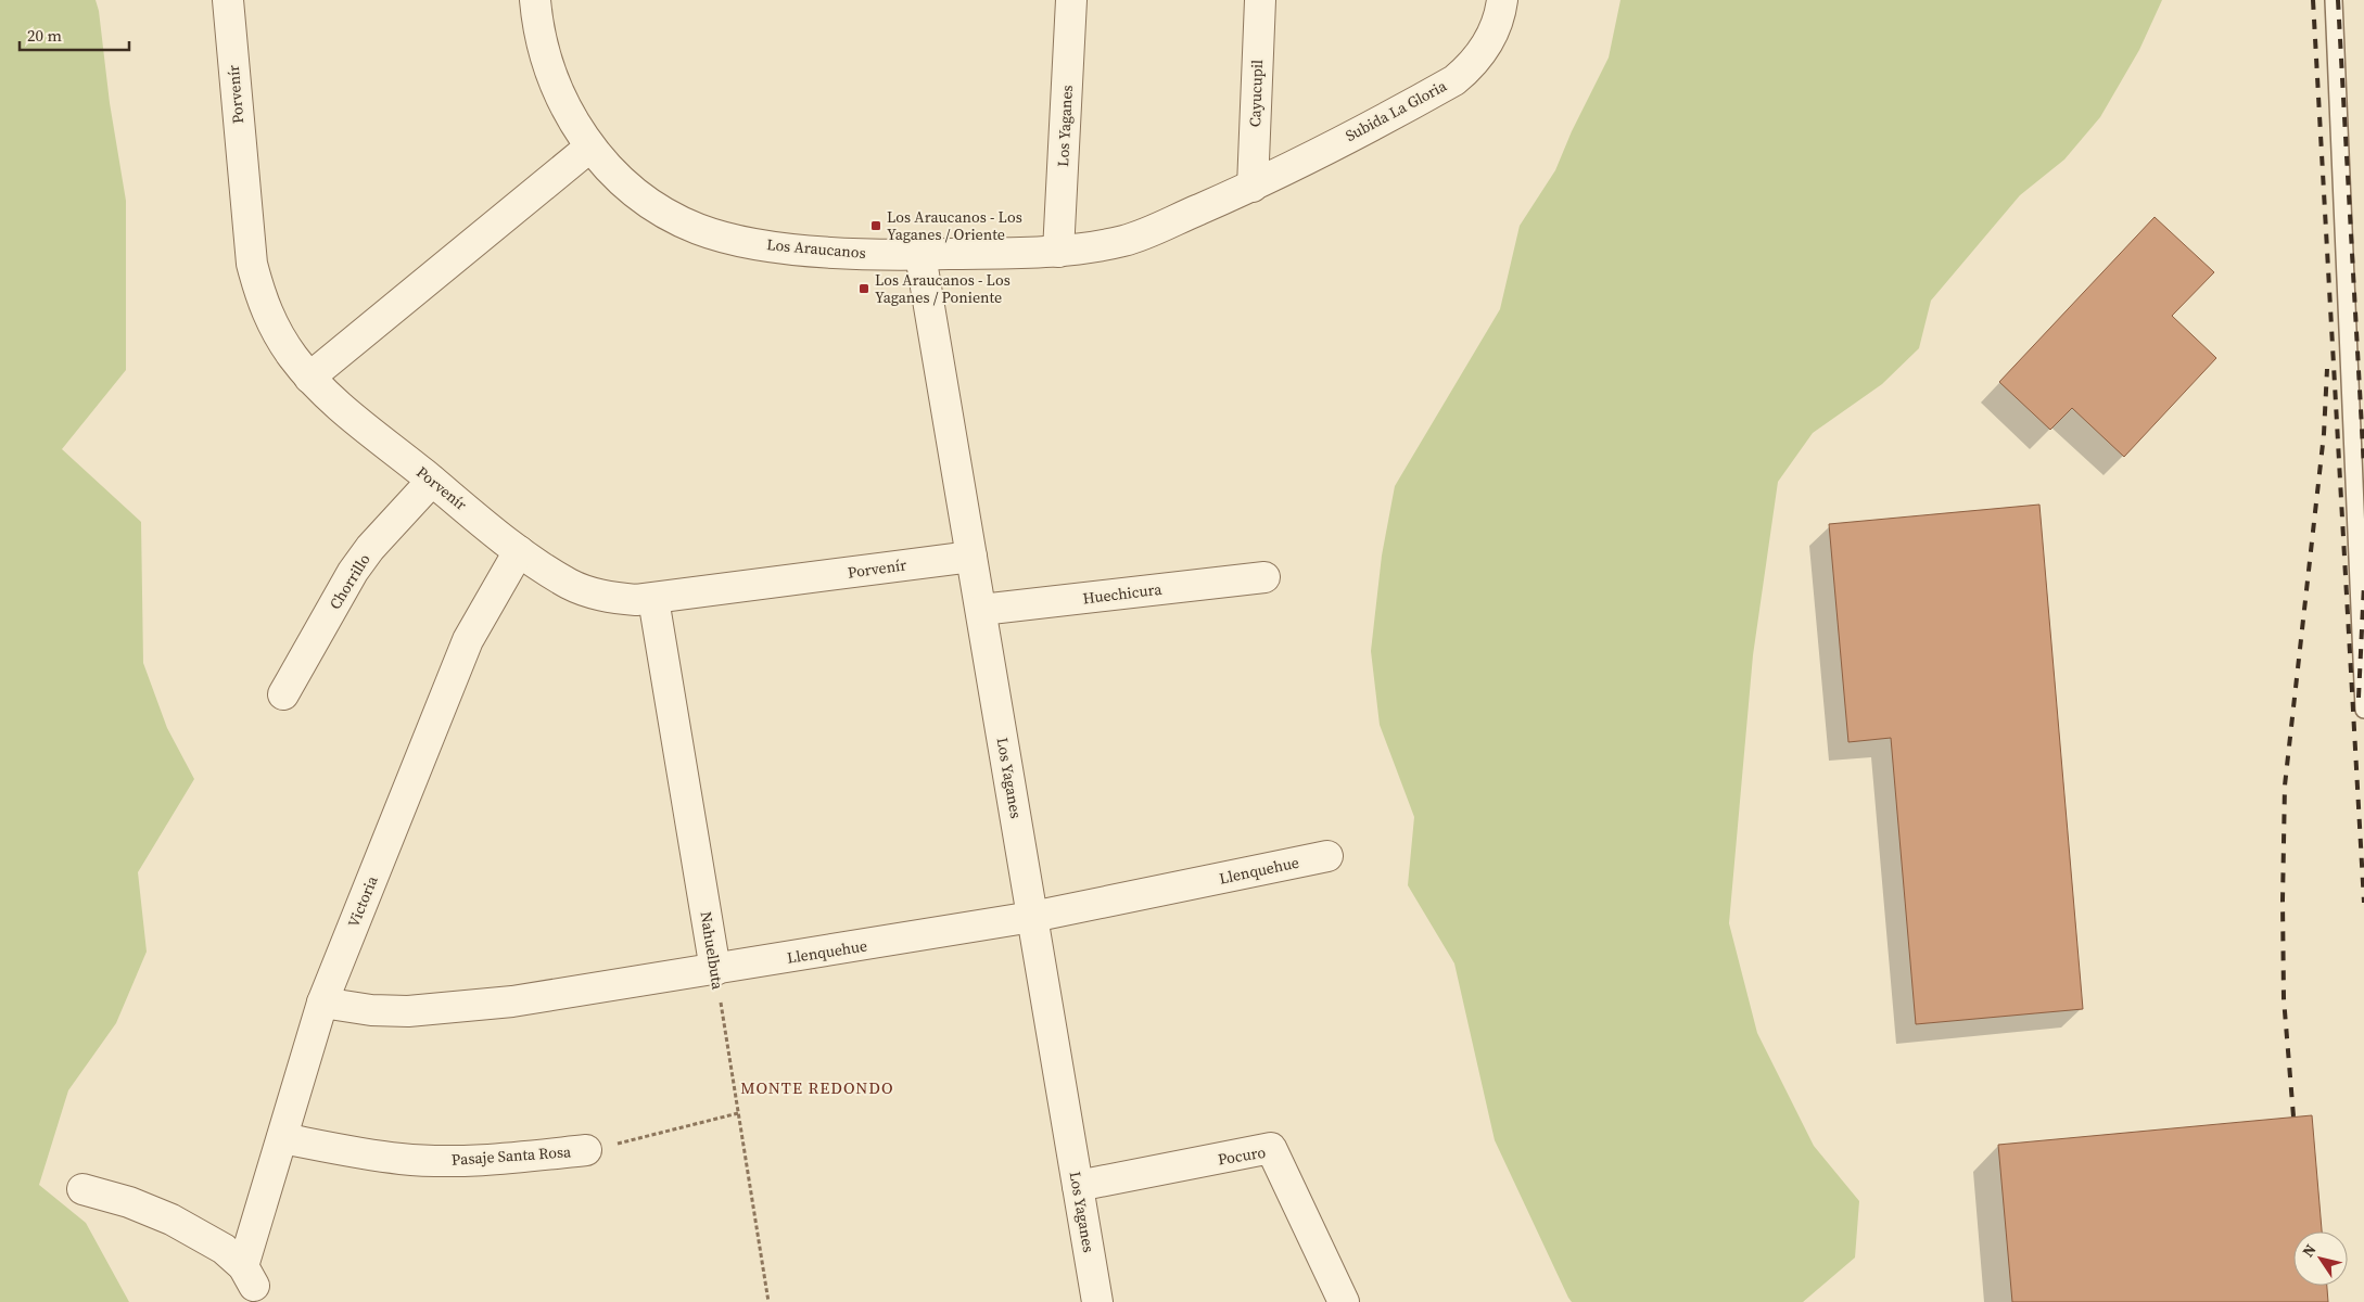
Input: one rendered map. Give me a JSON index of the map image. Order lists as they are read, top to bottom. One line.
{"streets":{"street":["Cayucupil","Porvenír","Subida La Gloria","Los Yaganes","Los Araucanos","Chorrillo","Huechicura","Llenquehue","Victoria","Nahuelbuta","Pasaje Santa Rosa","Pocuro"]},"crossings":[["Cayucupil","Subida La Gloria"],["Cayucupil","Los Araucanos"],["Porvenír","Los Yaganes"],["Porvenír","Chorrillo"],["Porvenír","Victoria"],["Porvenír","Nahuelbuta"],["Subida La Gloria","Los Araucanos"],["Los Yaganes","Los Araucanos"],["Los Yaganes","Huechicura"],["Los Yaganes","Llenquehue"],["Los Yaganes","Pocuro"],["Llenquehue","Victoria"],["Llenquehue","Nahuelbuta"],["Victoria","Pasaje Santa Rosa"],["Nahuelbuta","Pasaje Santa Rosa"]],"districts":["MONTE REDONDO"],"places":{"transit":["Los Araucanos - Los Yaganes / Oriente","Los Araucanos - Los Yaganes / Poniente"]},"scale_bar":"20 m","north":"top left"}
